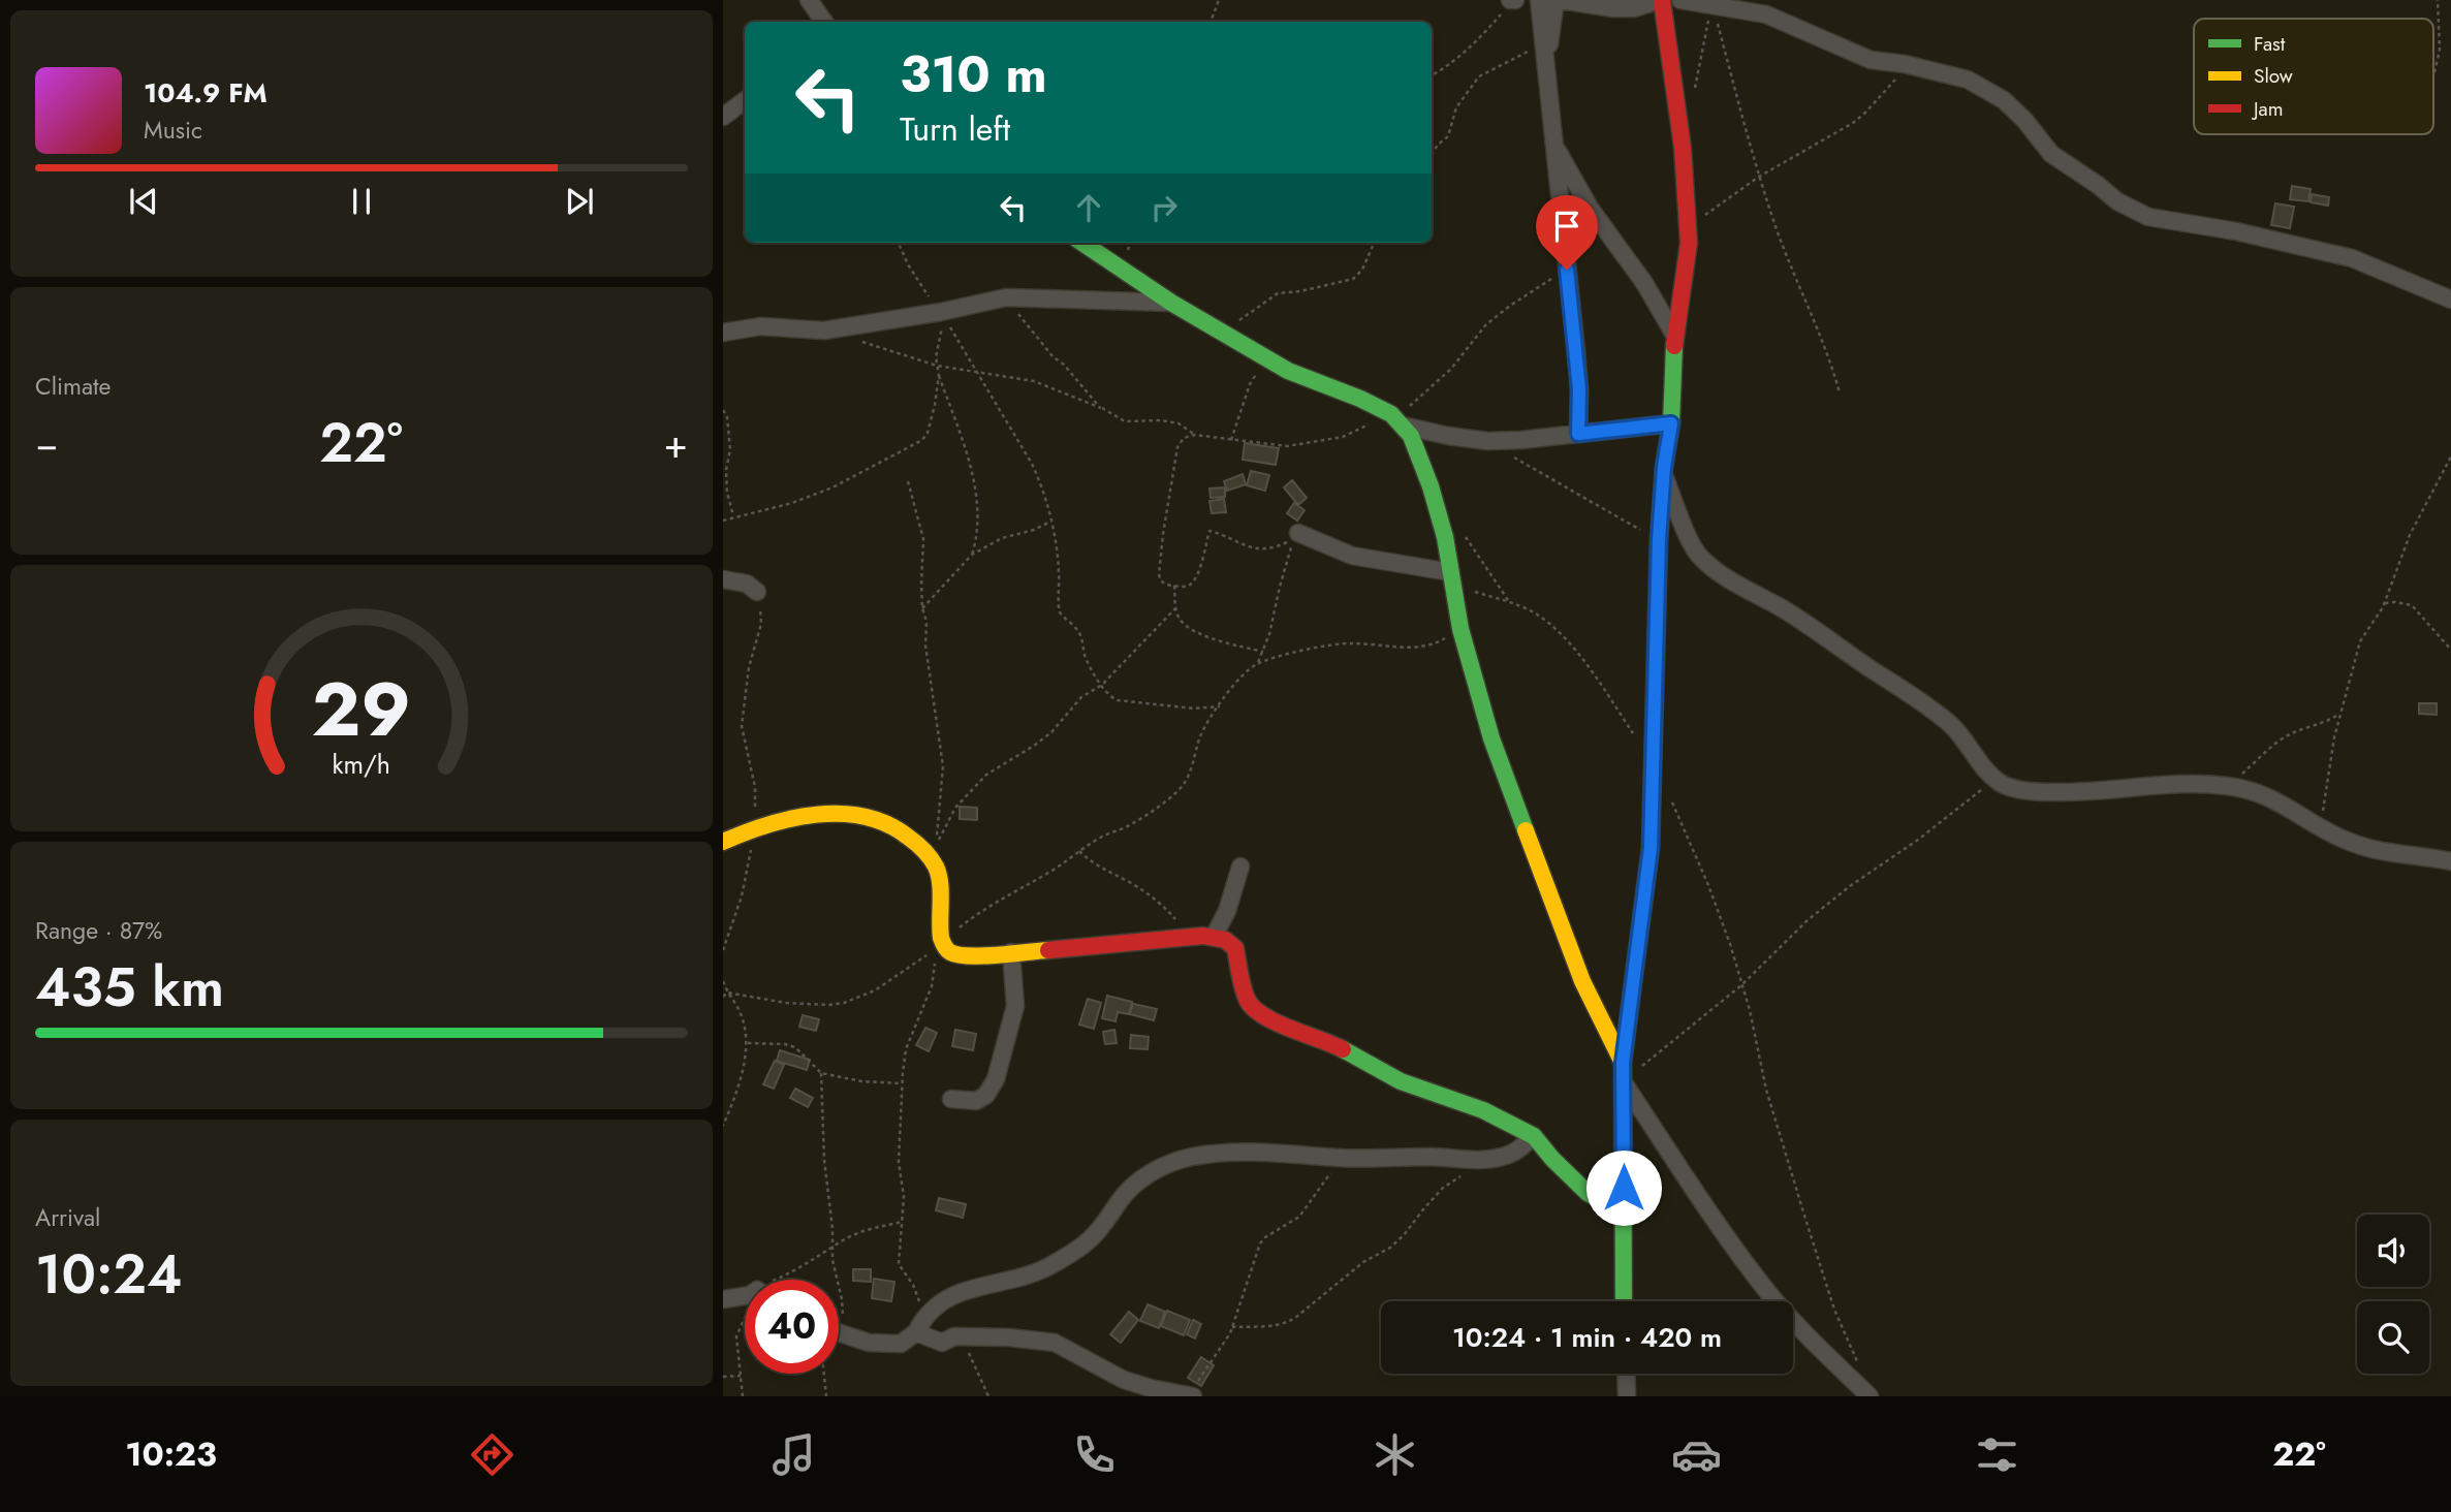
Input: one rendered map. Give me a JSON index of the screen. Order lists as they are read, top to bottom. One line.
{"legend":["Fast","Slow","Jam"],"page":{"turn":["310 m","Turn left"],"song":["104.9 FM","Music"],"tile":["Climate",["Range · 87%","435 km"],["Arrival","10:24"]],"heat":["−","22°","+"],"limit":"40","trip":"10:24 · 1 min · 420 m","tabs":["10:23","22°"],"gauge":["29","km/h"]}}
